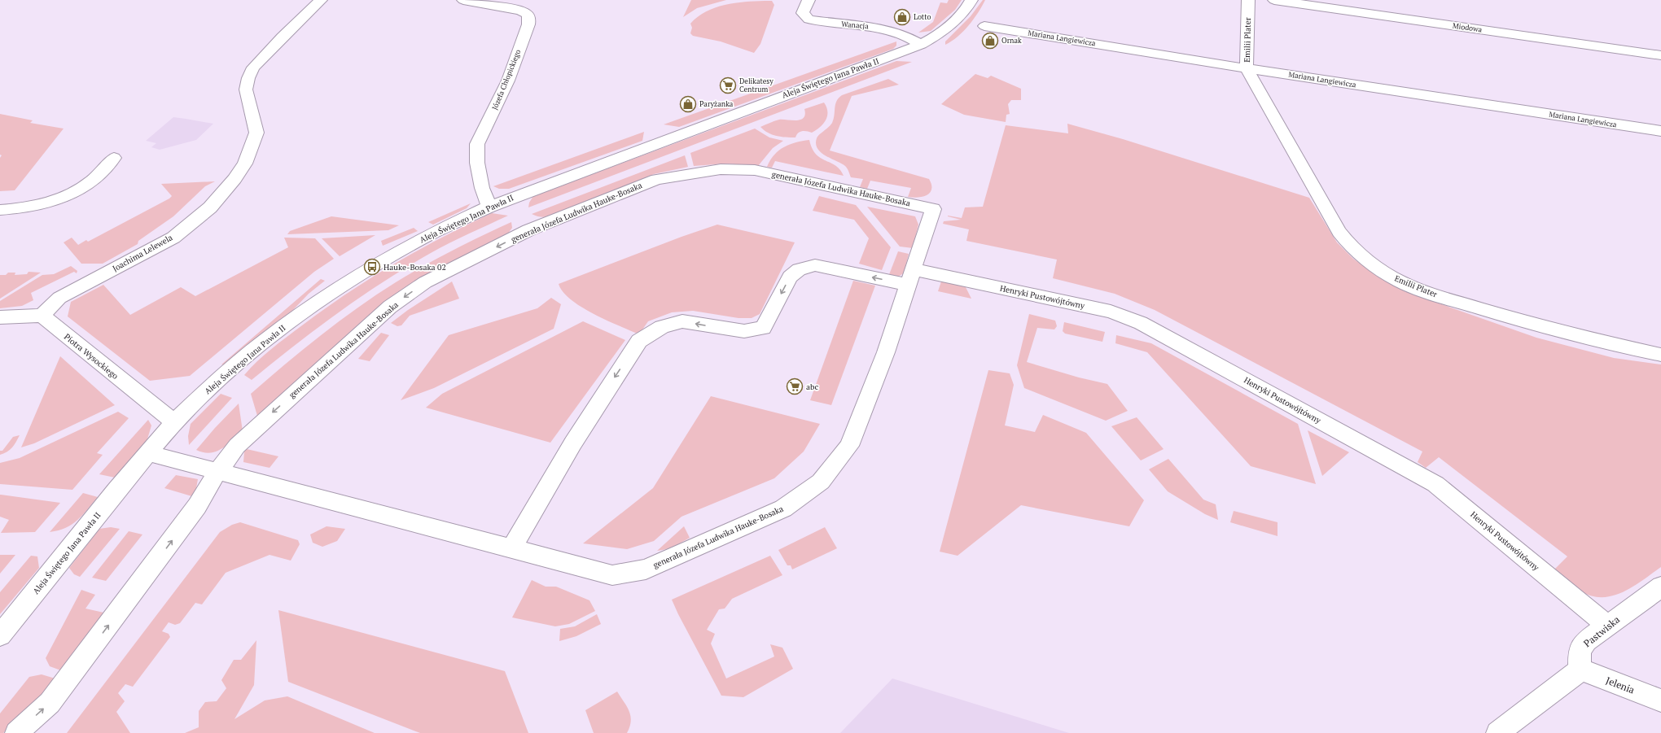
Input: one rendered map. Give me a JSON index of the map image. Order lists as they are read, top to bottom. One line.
{"streets":{"street":["Wanacja","Miodowa","Mariana Langiewicza","Emilii Plater","Aleja Świętego Jana Pawła II","Józefa Chłopickiego","generała Józefa Ludwika Hauke-Bosaka","Joachima Lelewela","Henryki Pustowójtówny","Piotra Wysockiego","Pastwiska","Jelenia"]},"crossings":[["Wanacja","Aleja Świętego Jana Pawła II"],["Mariana Langiewicza","Emilii Plater"],["Aleja Świętego Jana Pawła II","Józefa Chłopickiego"],["Aleja Świętego Jana Pawła II","generała Józefa Ludwika Hauke-Bosaka"],["Aleja Świętego Jana Pawła II","Piotra Wysockiego"],["generała Józefa Ludwika Hauke-Bosaka","Henryki Pustowójtówny"],["Joachima Lelewela","Piotra Wysockiego"],["Henryki Pustowójtówny","Pastwiska"],["Pastwiska","Jelenia"]],"one_way":["generała Józefa Ludwika Hauke-Bosaka"],"places":{"shop":["Lotto","Ornak","Paryżanka"],"supermarket":["Delikatesy Centrum","abc"],"bus stop":["Hauke-Bosaka 02"]}}
